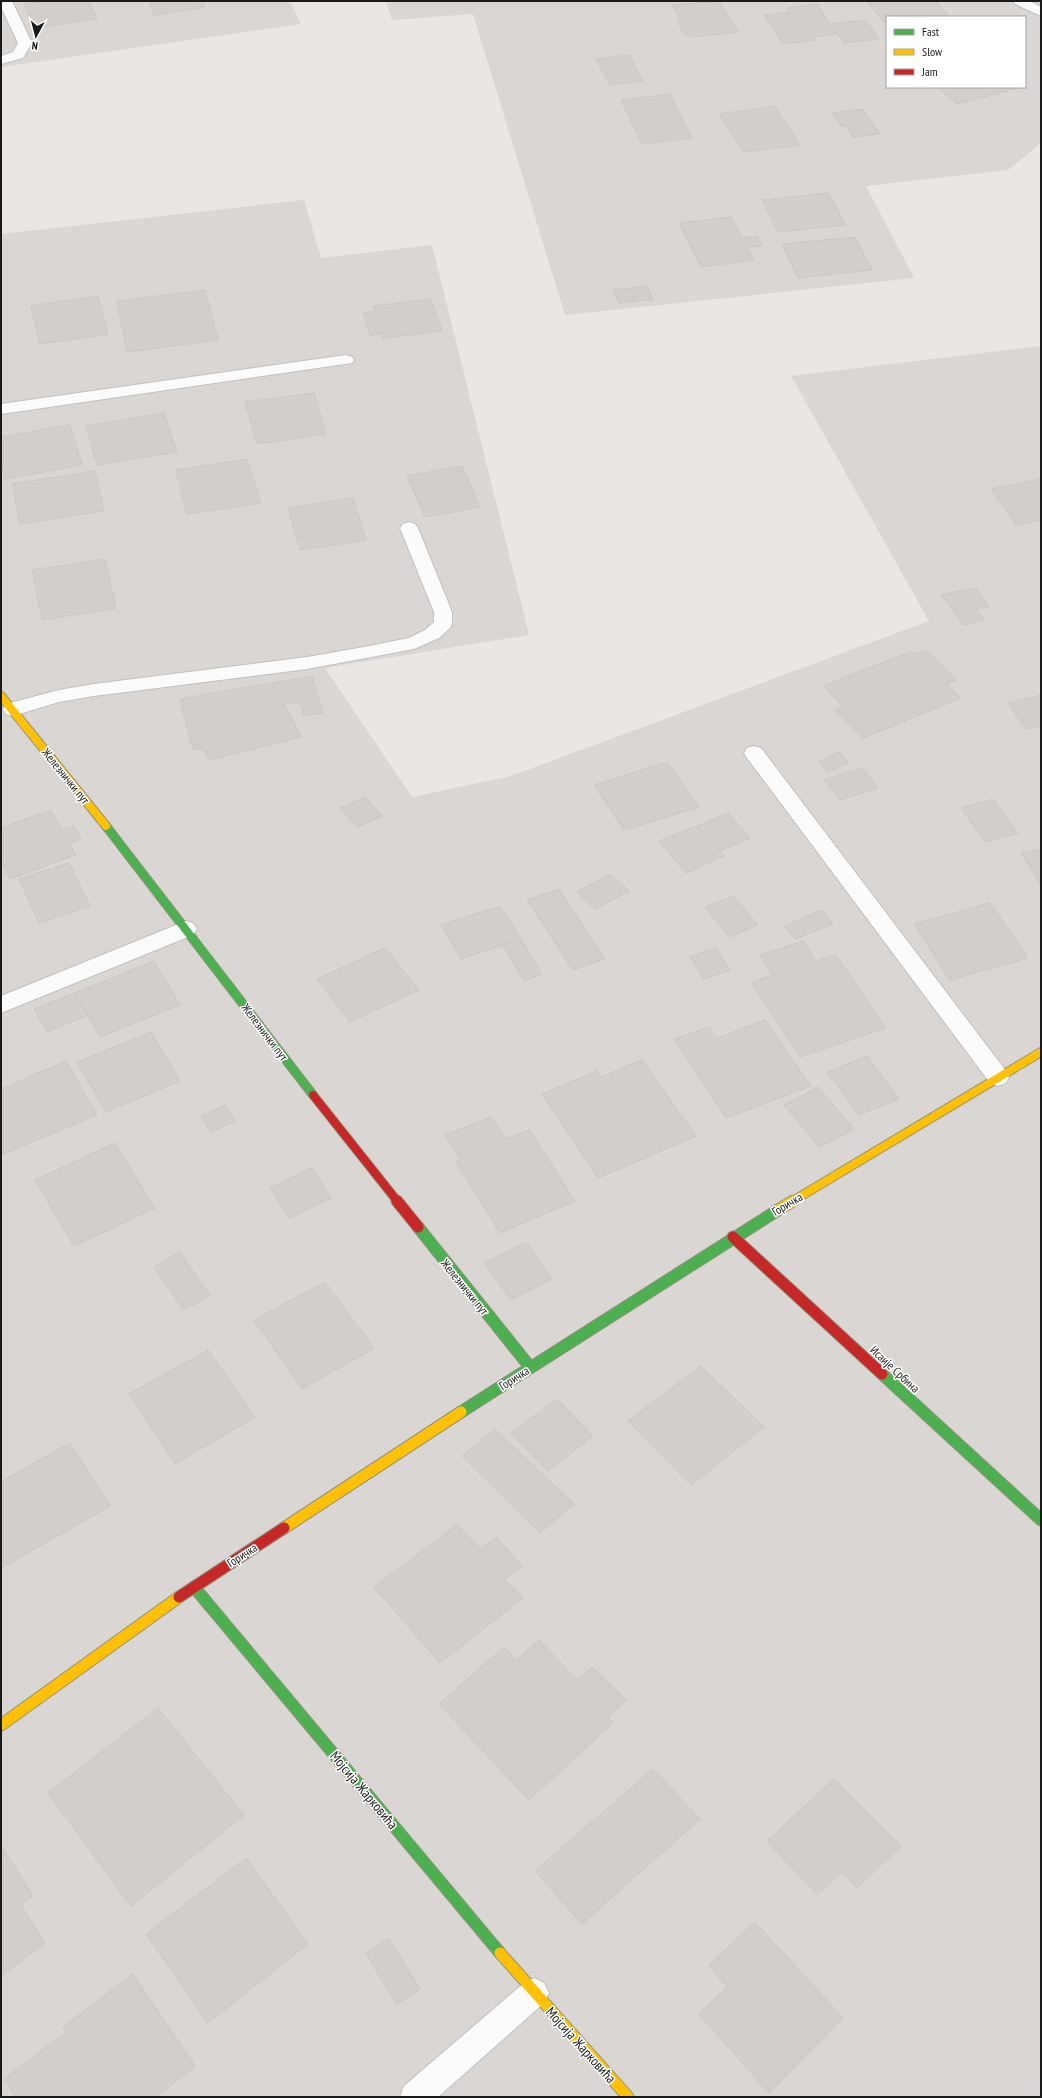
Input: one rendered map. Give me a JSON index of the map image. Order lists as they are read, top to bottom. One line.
{"streets":{"street":["Железнички пут","Горичка","Исаије Србина","Мојсија Жарковића"]},"crossings":[["Железнички пут","Горичка"],["Горичка","Исаије Србина"],["Горичка","Мојсија Жарковића"]],"legend":["Fast","Slow","Jam"],"north":"bottom"}
